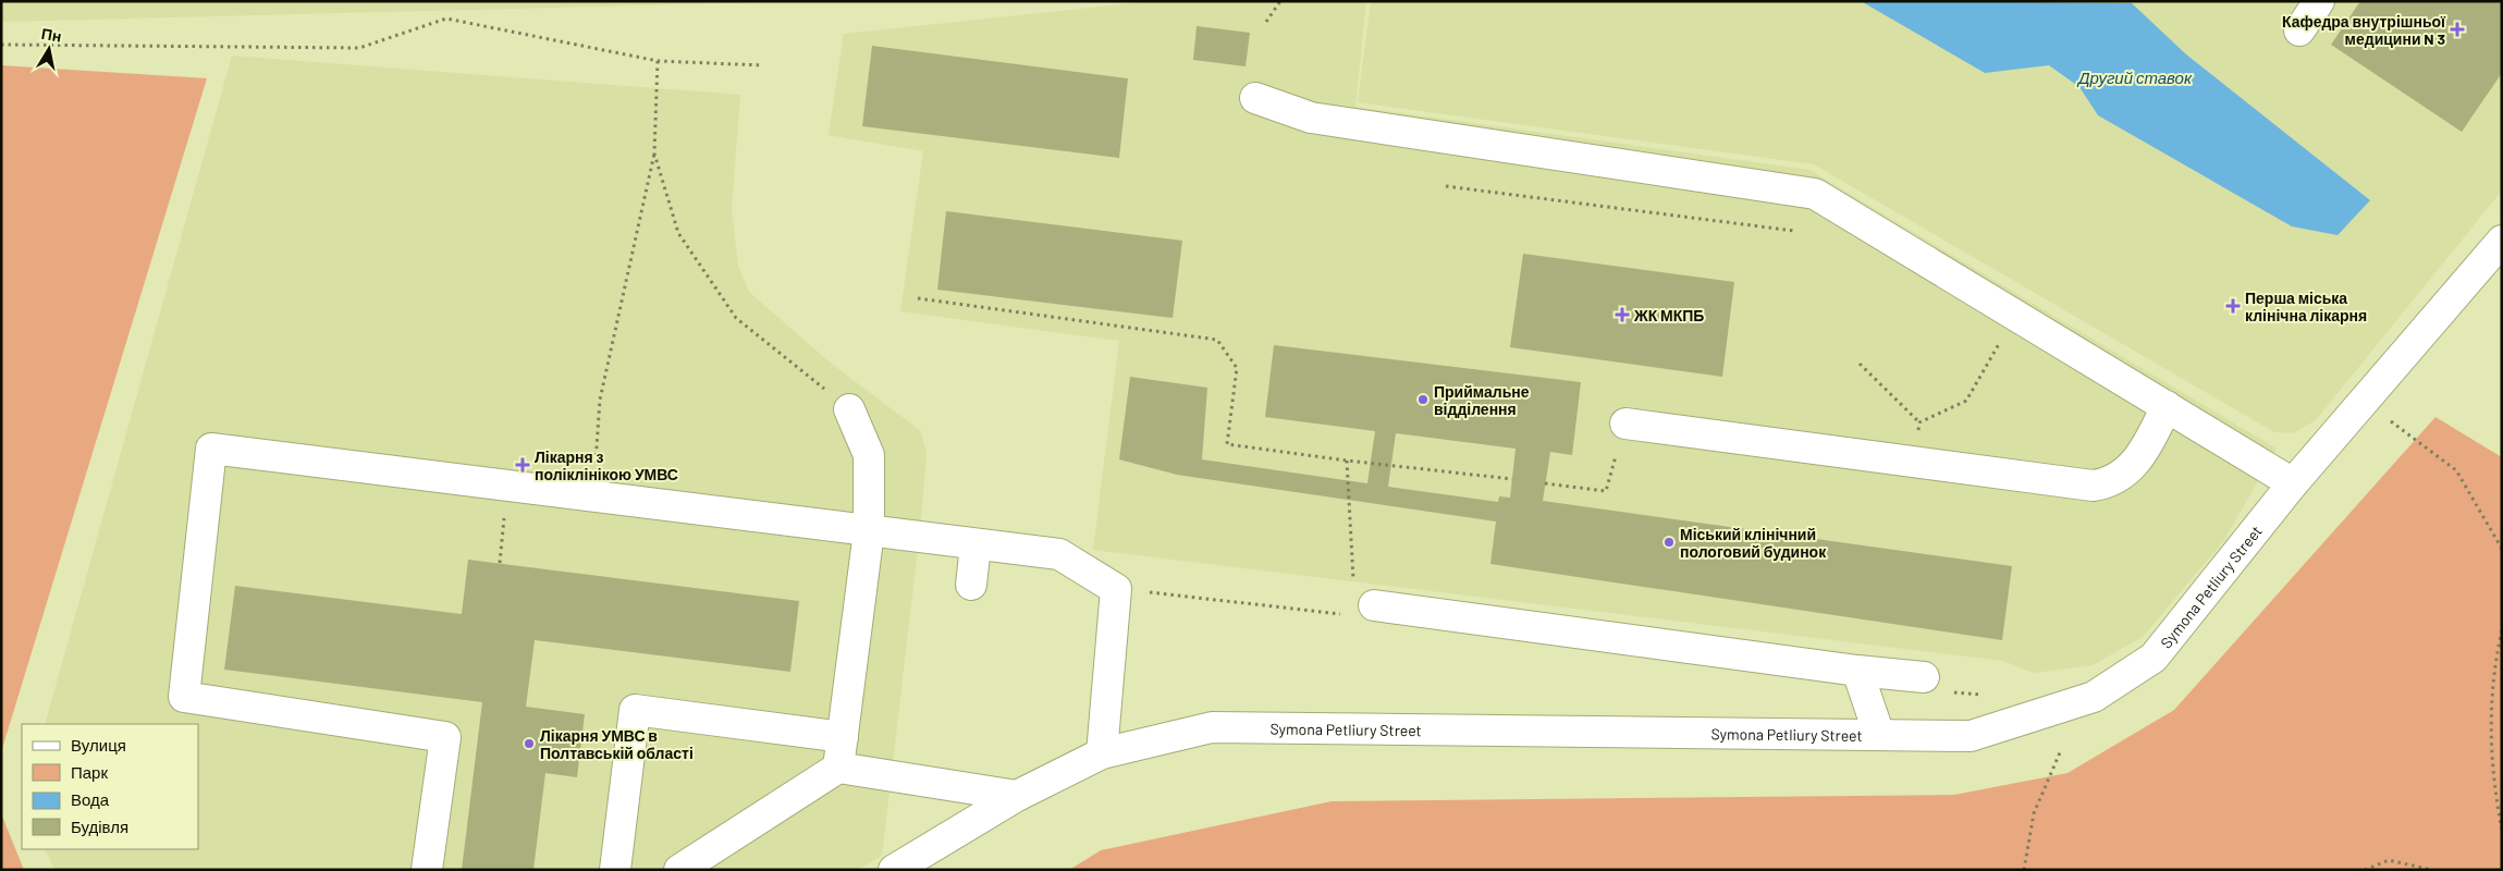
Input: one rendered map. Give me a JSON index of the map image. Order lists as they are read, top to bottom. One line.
{"streets":{"street":["Symona Petliury Street"]},"water":["Другий ставок"],"places":{"health":["Кафедра внутрішньої медицини N 3","Перша міська клінічна лікарня","ЖК МКПБ","Лікарня з поліклінікою УМВС"],"other":["Приймальне відділення","Міський клінічний пологовий будинок","Лікарня УМВС в Полтавській області"]},"legend":["Вулиця","Парк","Вода","Будівля"],"north":"top"}
